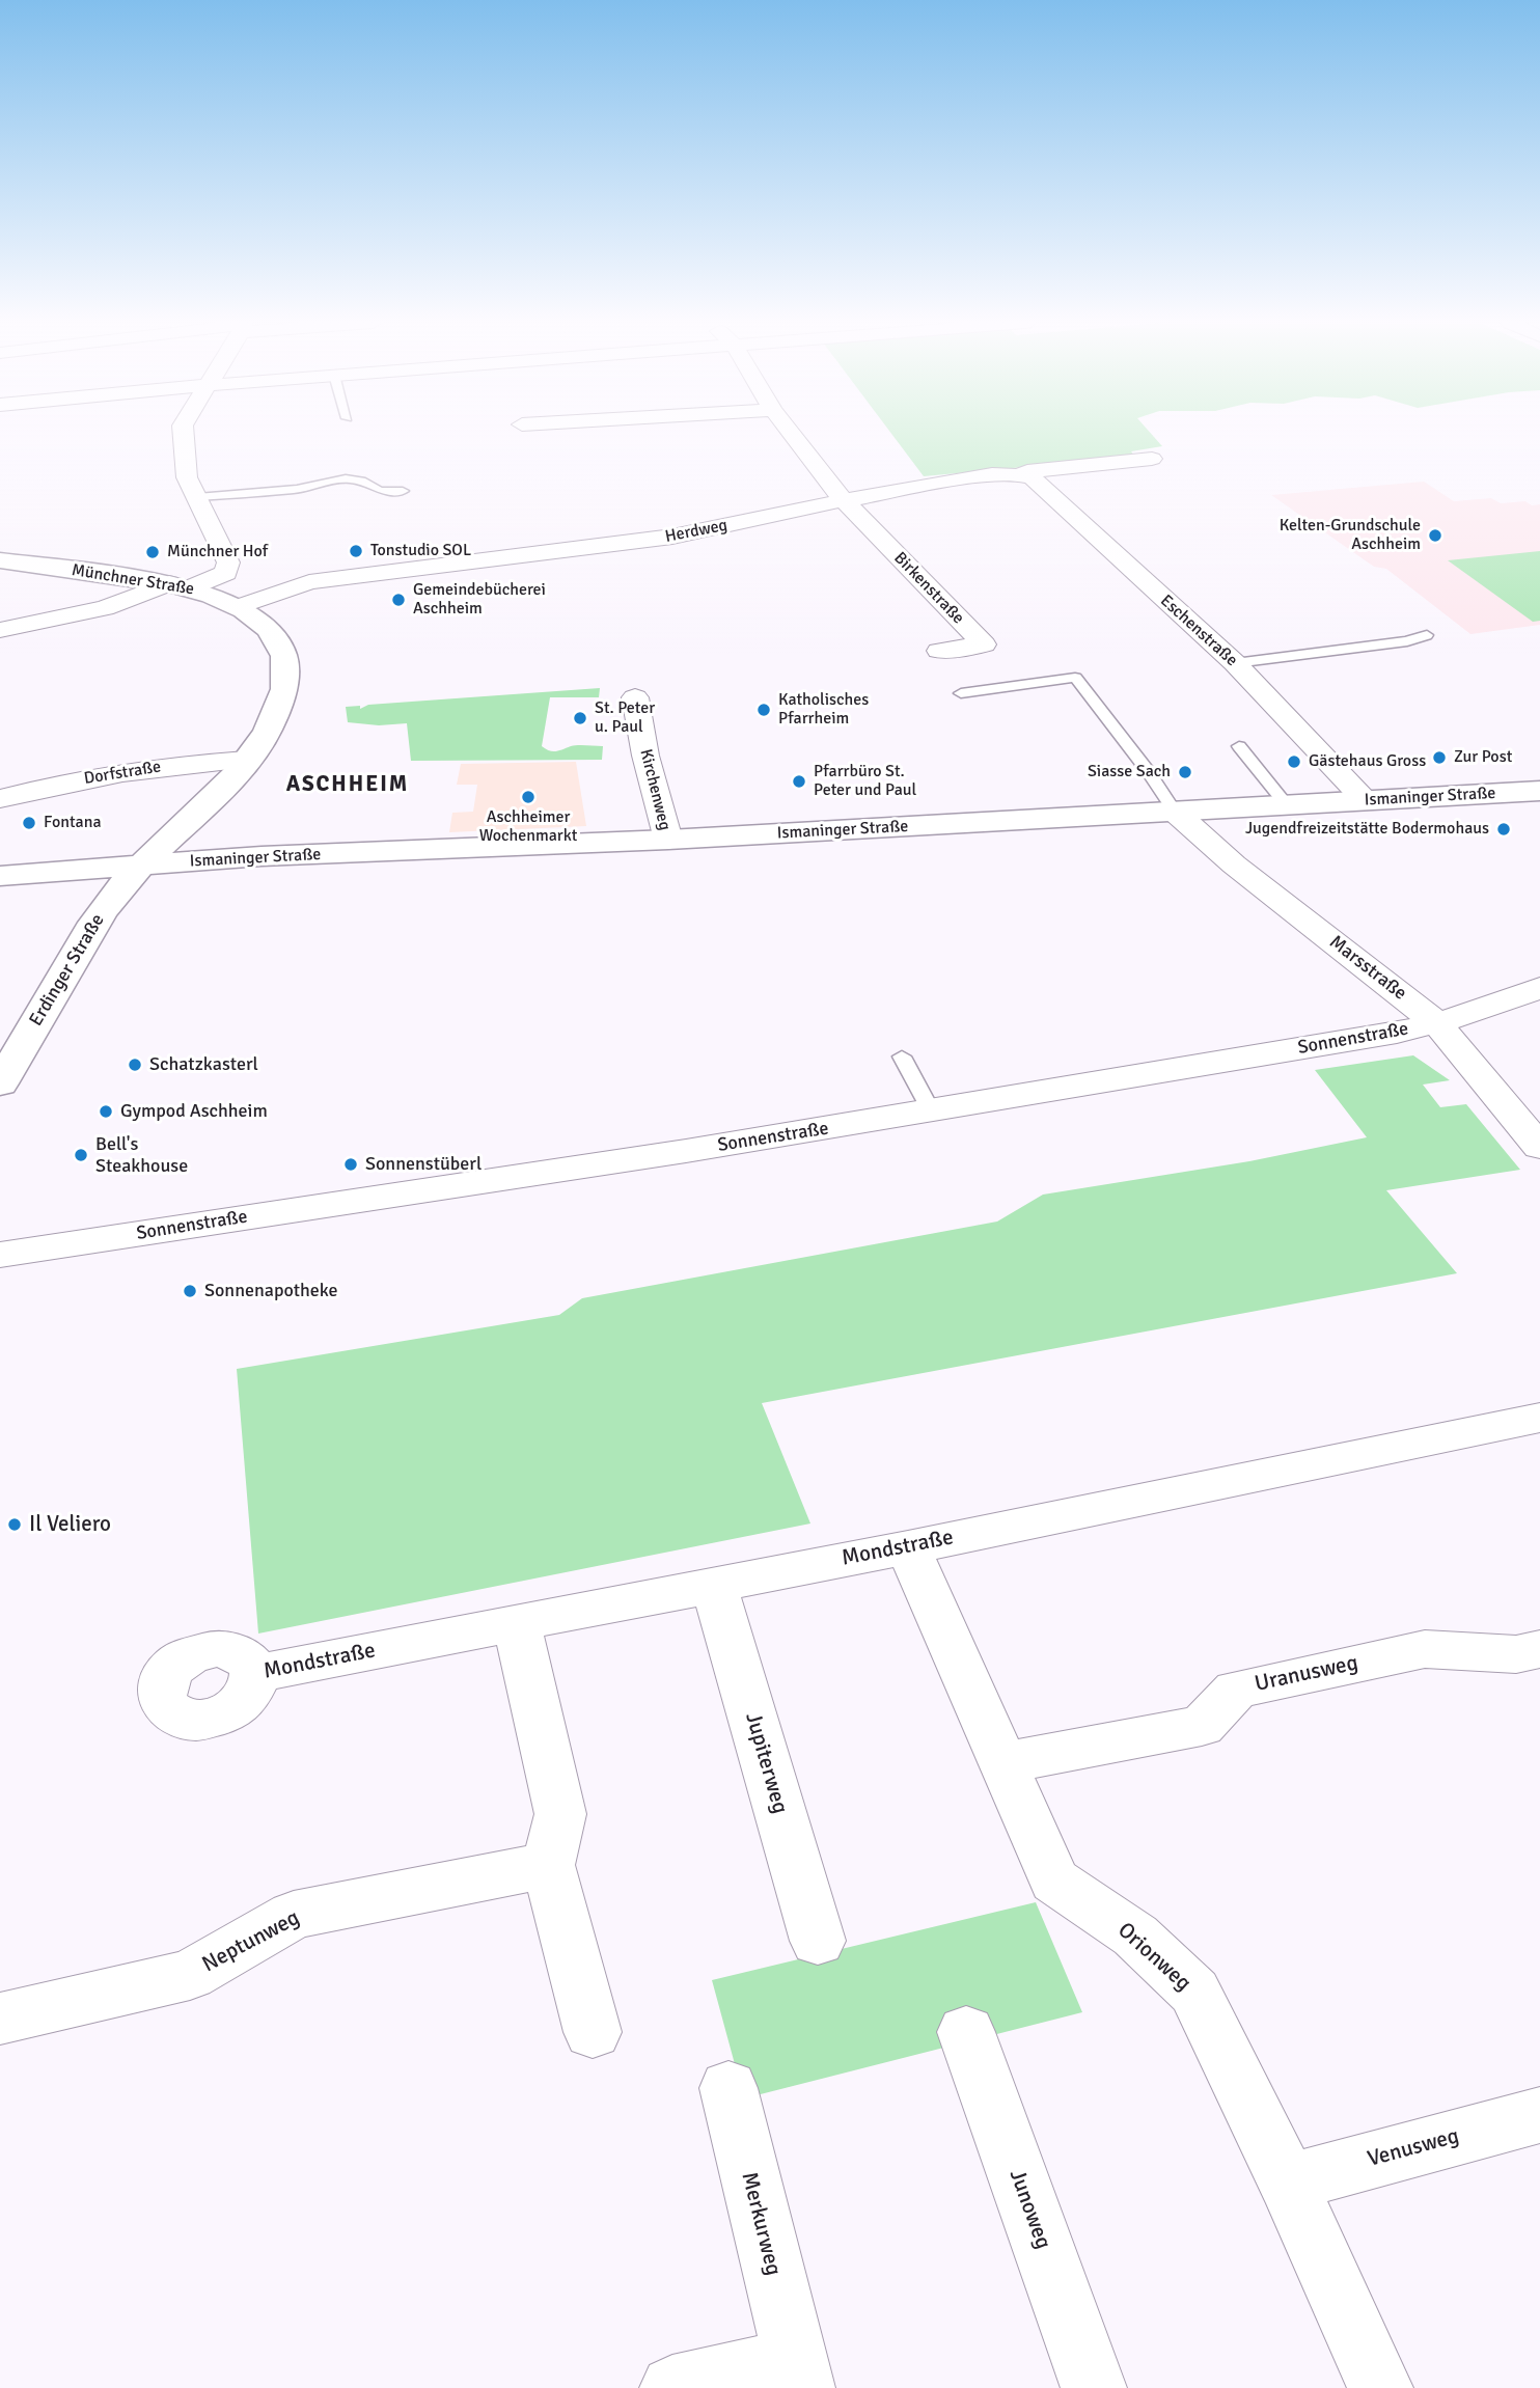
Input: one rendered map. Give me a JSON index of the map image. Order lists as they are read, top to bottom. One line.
{"streets":{"main road":["Münchner Straße","Ismaninger Straße","Erdinger Straße"],"street":["Herdweg","Birkenstraße","Eschenstraße","Dorfstraße","Kirchenweg","Marsstraße","Sonnenstraße","Mondstraße","Uranusweg","Jupiterweg","Neptunweg","Orionweg","Venusweg","Junoweg","Merkurweg"]},"crossings":[["Herdweg","Münchner Straße"],["Herdweg","Birkenstraße"],["Herdweg","Eschenstraße"],["Münchner Straße","Dorfstraße"],["Münchner Straße","Ismaninger Straße"],["Münchner Straße","Erdinger Straße"],["Eschenstraße","Ismaninger Straße"],["Kirchenweg","Ismaninger Straße"],["Ismaninger Straße","Marsstraße"],["Ismaninger Straße","Erdinger Straße"],["Marsstraße","Sonnenstraße"],["Mondstraße","Jupiterweg"],["Mondstraße","Orionweg"],["Uranusweg","Orionweg"],["Orionweg","Venusweg"]],"districts":["ASCHHEIM"],"places":["Kelten-Grundschule Aschheim","Tonstudio SOL","Münchner Hof","Gemeindebücherei Aschheim","Katholisches Pfarrheim","St. Peter u. Paul","Zur Post","Gästehaus Gross","Siasse Sach","Pfarrbüro St. Peter und Paul","Aschheimer Wochenmarkt","Fontana","Jugendfreizeitstätte Bodermohaus","Schatzkasterl","Gympod Aschheim","Bell's Steakhouse","Sonnenstüberl","Sonnenapotheke","Il Veliero"]}
